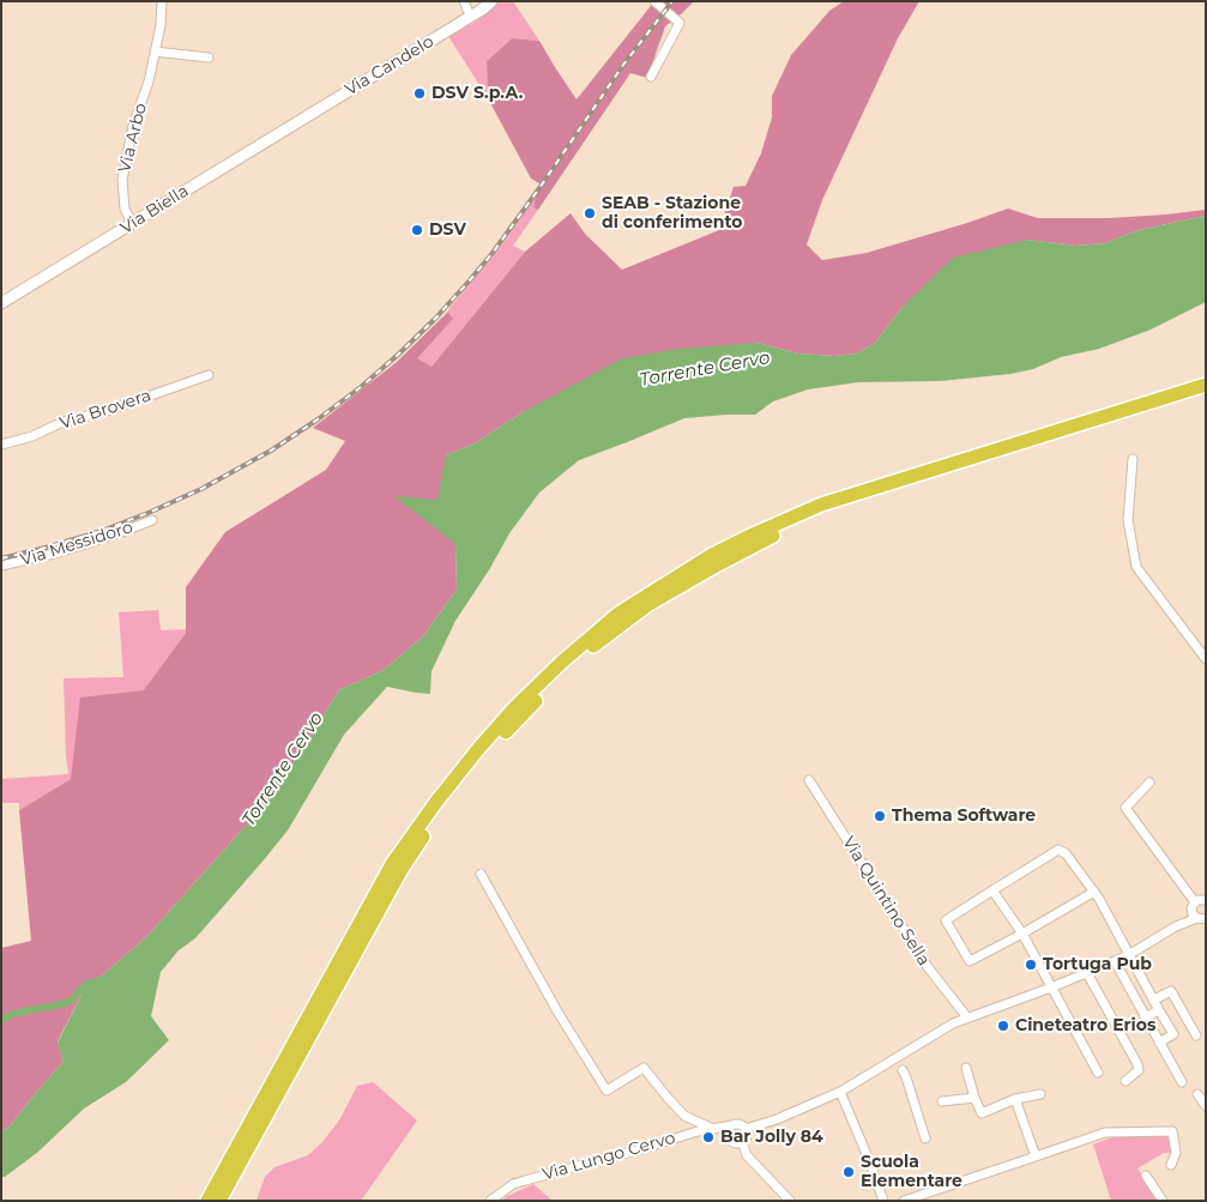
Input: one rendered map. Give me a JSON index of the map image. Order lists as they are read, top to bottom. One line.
{"streets":{"street":["Via Candelo","Via Arbo","Via Biella","Via Brovera","Via Messidoro","Via Quintino Sella","Via Lungo Cervo"]},"crossings":[["Via Candelo","Via Biella"],["Via Arbo","Via Biella"]],"water":["Torrente Cervo"],"places":["DSV S.p.A.","SEAB - Stazione di conferimento","DSV","Thema Software","Tortuga Pub","Cineteatro Erios","Bar Jolly 84","Scuola Elementare"]}
